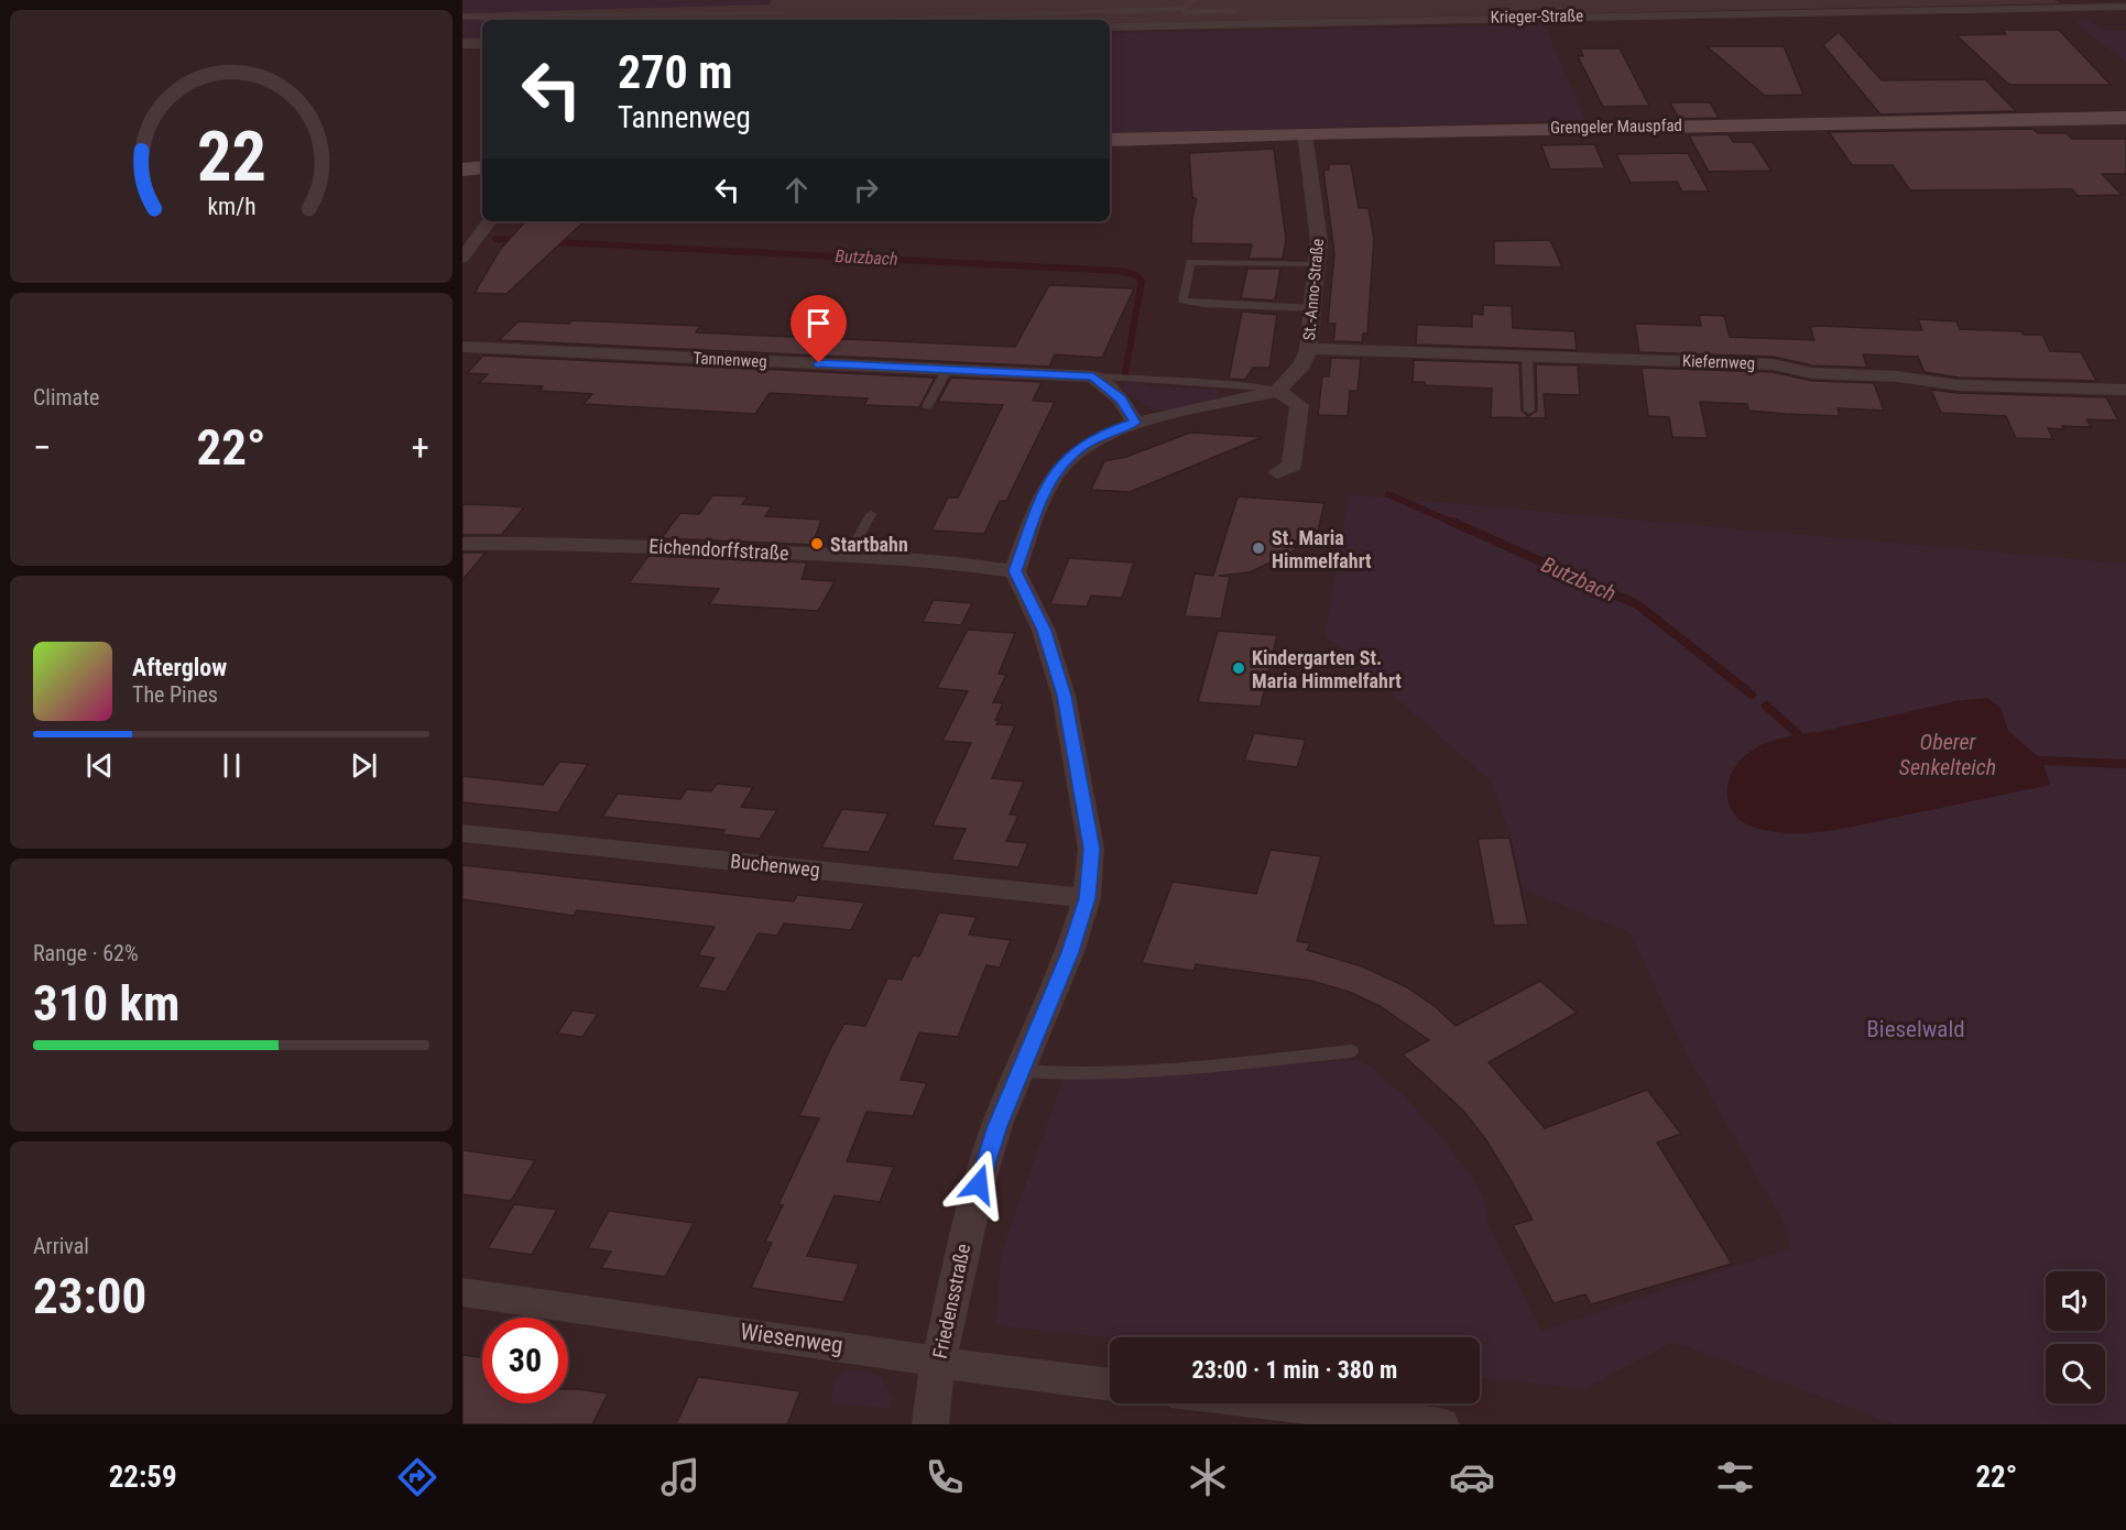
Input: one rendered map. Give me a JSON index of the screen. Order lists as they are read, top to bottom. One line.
{"streets":{"main road":["Grengeler Mauspfad"],"street":["Krieger-Straße","St.-Anno-Straße","Tannenweg","Kiefernweg","Eichendorffstraße","Buchenweg","Friedensstraße","Wiesenweg"]},"crossings":[["Grengeler Mauspfad","St.-Anno-Straße"],["St.-Anno-Straße","Kiefernweg"],["Eichendorffstraße","Friedensstraße"],["Buchenweg","Friedensstraße"],["Friedensstraße","Wiesenweg"]],"water":["Butzbach","Oberer Senkelteich"],"parks":["Bieselwald"],"places":["Startbahn","St. Maria Himmelfahrt","Kindergarten St. Maria Himmelfahrt"],"page":{"turn":["270 m","Tannenweg"],"tile":["Climate",["Range · 62%","310 km"],["Arrival","23:00"]],"heat":["−","22°","+"],"song":["Afterglow","The Pines"],"limit":"30","trip":"23:00 · 1 min · 380 m","tabs":["22:59","22°"],"gauge":["22","km/h"]}}
